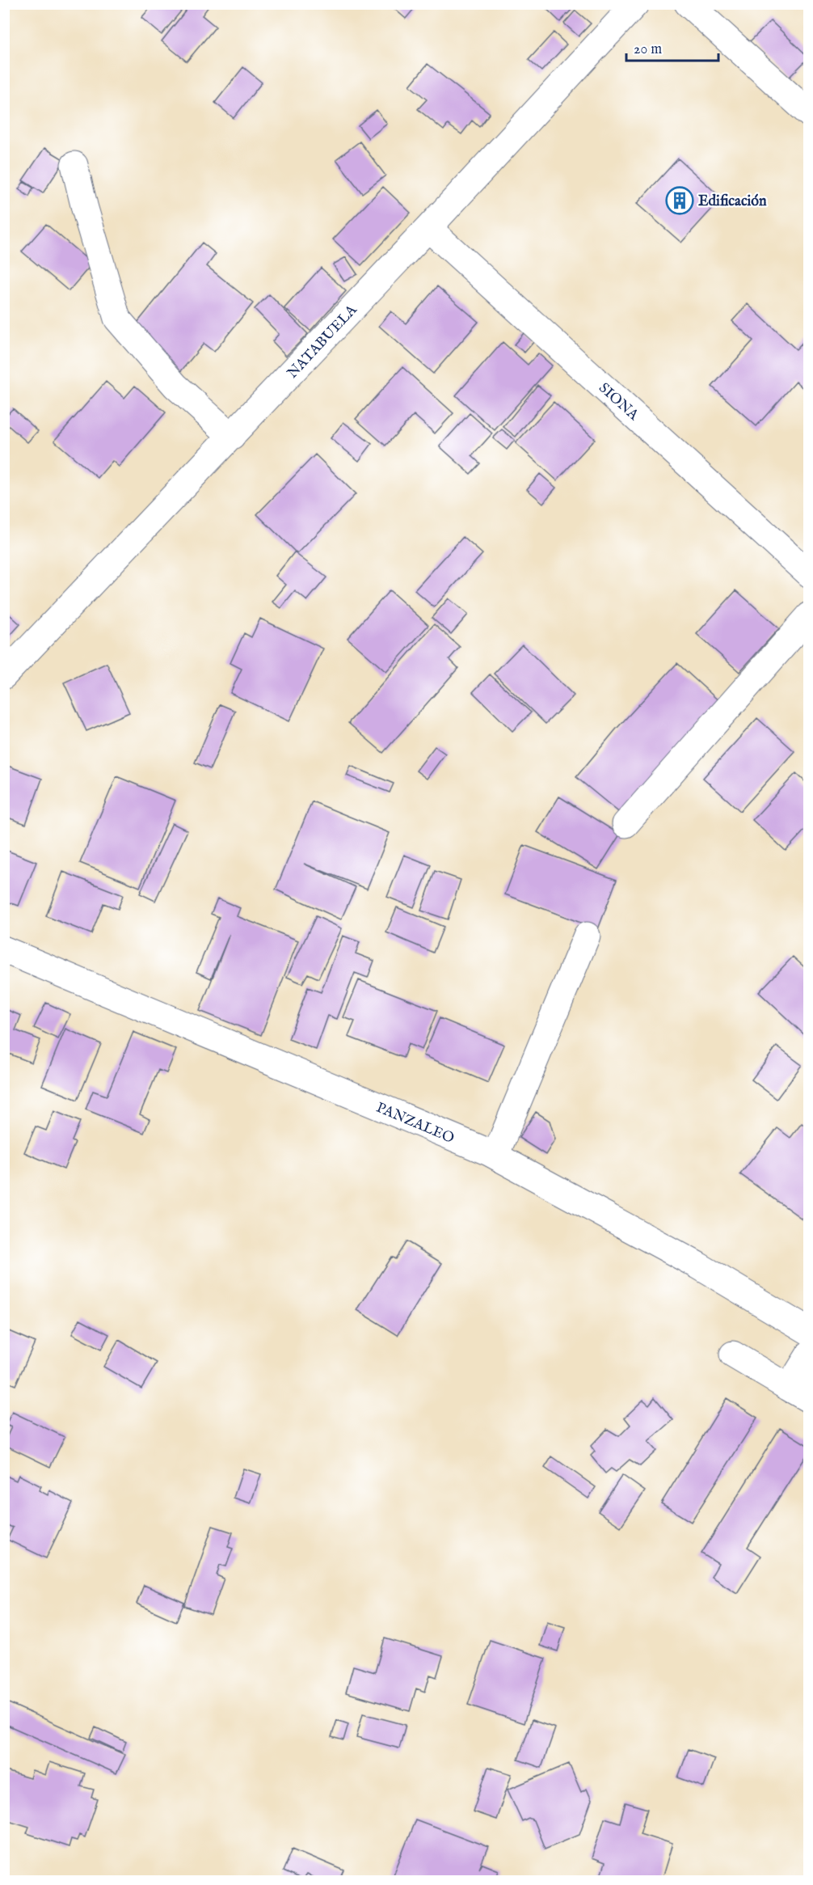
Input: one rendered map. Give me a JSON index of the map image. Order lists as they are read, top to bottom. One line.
{"streets":{"street":["NATABUELA","SIONA","PANZALEO"]},"crossings":[["NATABUELA","SIONA"]],"places":{"building":["Edificación"]},"scale_bar":"20 m"}
